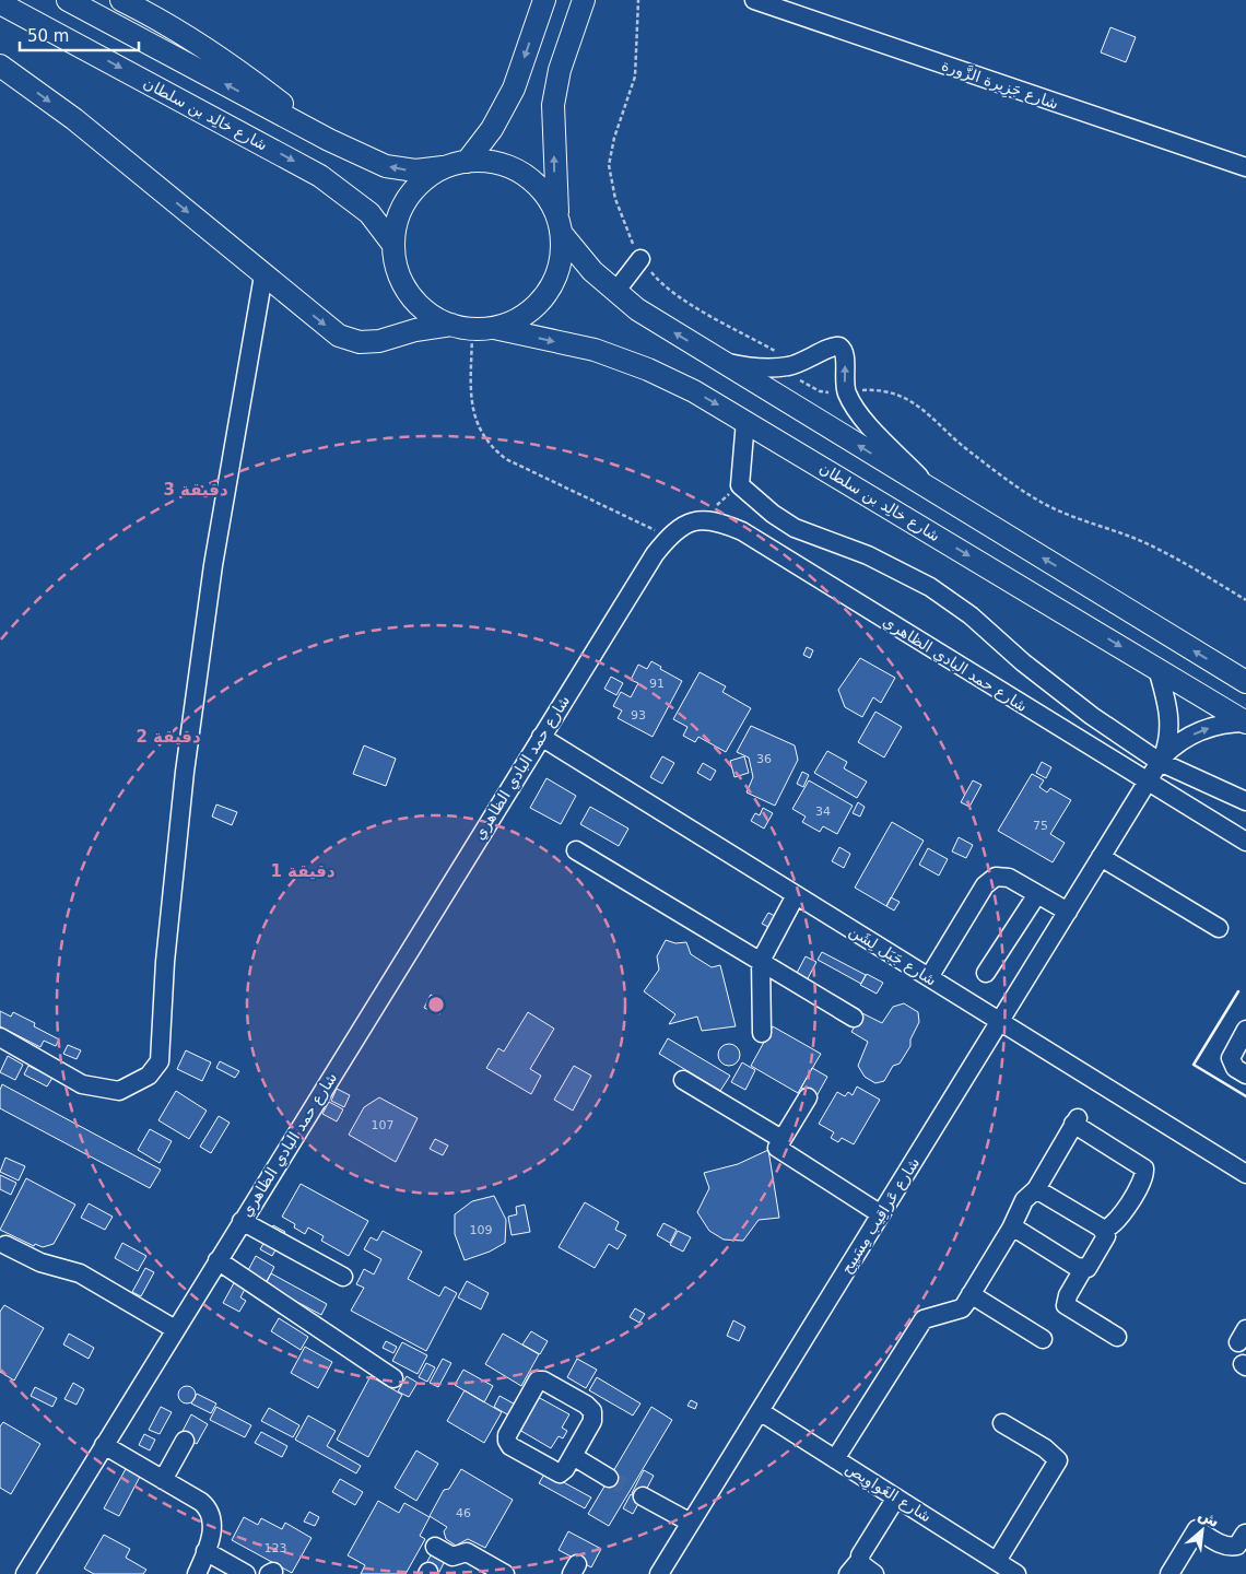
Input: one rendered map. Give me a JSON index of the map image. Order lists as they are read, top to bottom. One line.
{"streets":{"main road":["شارع خالِد بن سلطان"],"street":["شارع جَزِيرة الزَّورة","شارع حمد البادي الظاهري","شارع جَبَل لِشَن","شارع عَراقِيب مِسَيبِح","شارع الغَواوِيص"]},"crossings":[["شارع خالِد بن سلطان","شارع عَراقِيب مِسَيبِح"],["شارع حمد البادي الظاهري","شارع جَبَل لِشَن"],["شارع حمد البادي الظاهري","شارع عَراقِيب مِسَيبِح"],["شارع جَبَل لِشَن","شارع عَراقِيب مِسَيبِح"],["شارع عَراقِيب مِسَيبِح","شارع الغَواوِيص"]],"house_numbers":["91","93","36","34","75","107","109","46","123"],"scale_bar":"50 m","north":"top right","rings":["3 دقيقة","2 دقيقة","1 دقيقة"]}
